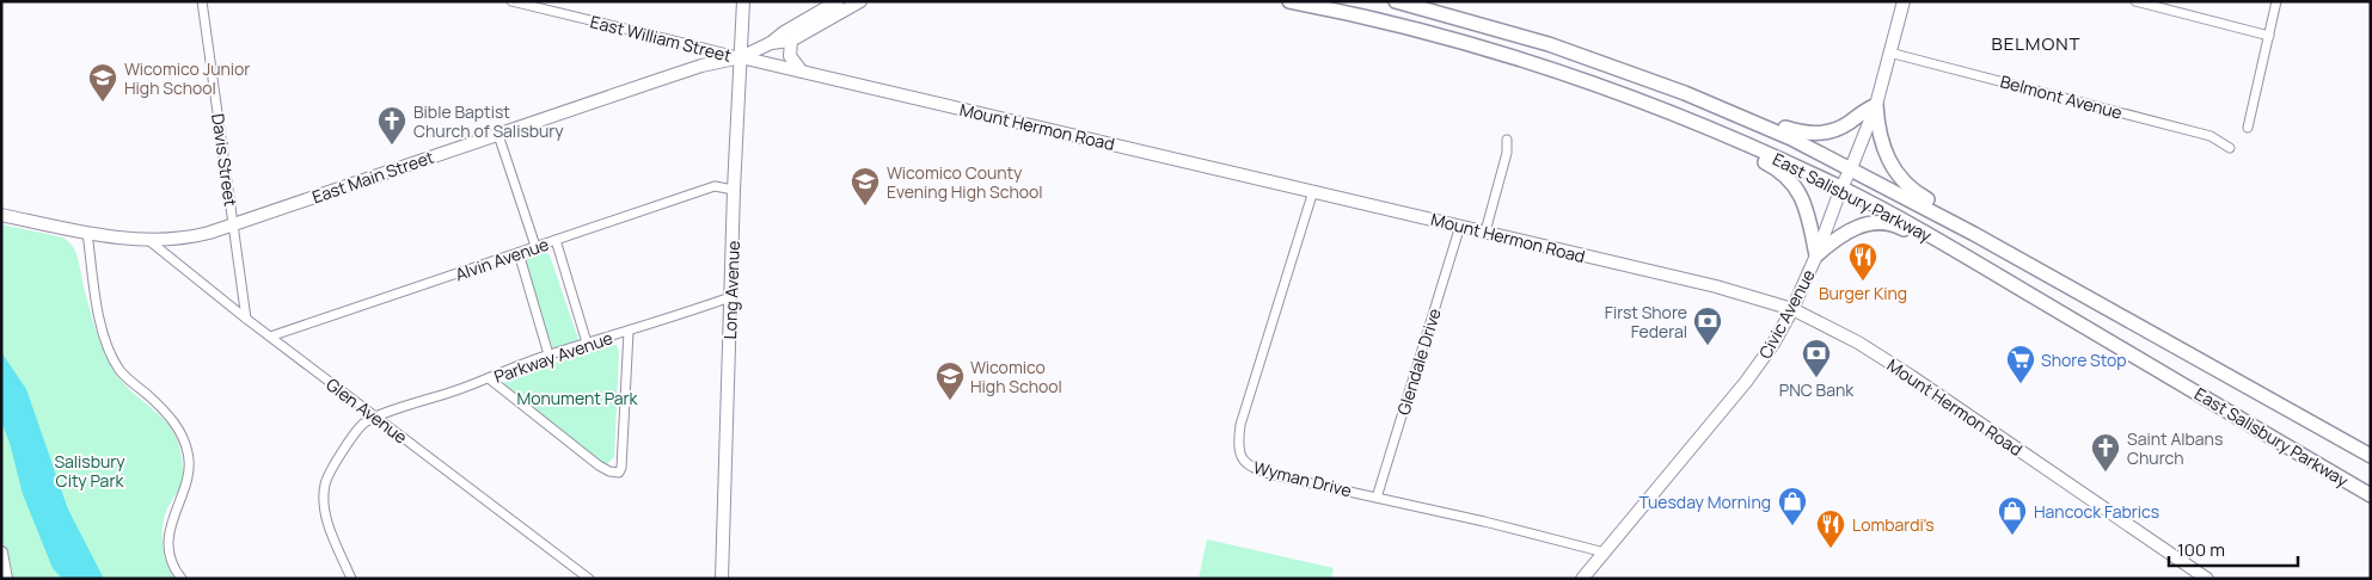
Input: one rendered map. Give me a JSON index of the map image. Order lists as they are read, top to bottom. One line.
{"streets":{"main road":["Mount Hermon Road","East Main Street","East Salisbury Parkway","Long Avenue","Civic Avenue"],"street":["East William Street","Belmont Avenue","Davis Street","Alvin Avenue","Parkway Avenue","Glendale Drive","Glen Avenue","Wyman Drive"]},"crossings":[["East William Street","Mount Hermon Road"],["East William Street","East Main Street"],["East William Street","Long Avenue"],["Belmont Avenue","Civic Avenue"],["Mount Hermon Road","East Main Street"],["Mount Hermon Road","Long Avenue"],["Mount Hermon Road","Civic Avenue"],["Mount Hermon Road","Glendale Drive"],["Mount Hermon Road","Wyman Drive"],["Davis Street","East Main Street"],["Davis Street","Glen Avenue"],["East Main Street","Long Avenue"],["East Main Street","Glen Avenue"],["East Salisbury Parkway","Civic Avenue"],["Alvin Avenue","Long Avenue"],["Alvin Avenue","Glen Avenue"],["Long Avenue","Parkway Avenue"],["Civic Avenue","Wyman Drive"],["Parkway Avenue","Glen Avenue"],["Glendale Drive","Wyman Drive"]],"districts":["BELMONT"],"parks":["Monument Park","Salisbury City Park"],"places":{"school or university":["Wicomico Junior High School","Wicomico County Evening High School","Wicomico High School"],"church":["Bible Baptist Church of Salisbury","Saint Albans Church"],"restaurant":["Burger King","Lombardi's"],"bank":["First Shore Federal","PNC Bank"],"supermarket":["Shore Stop"],"shop":["Tuesday Morning","Hancock Fabrics"]},"scale_bar":"100 m"}
